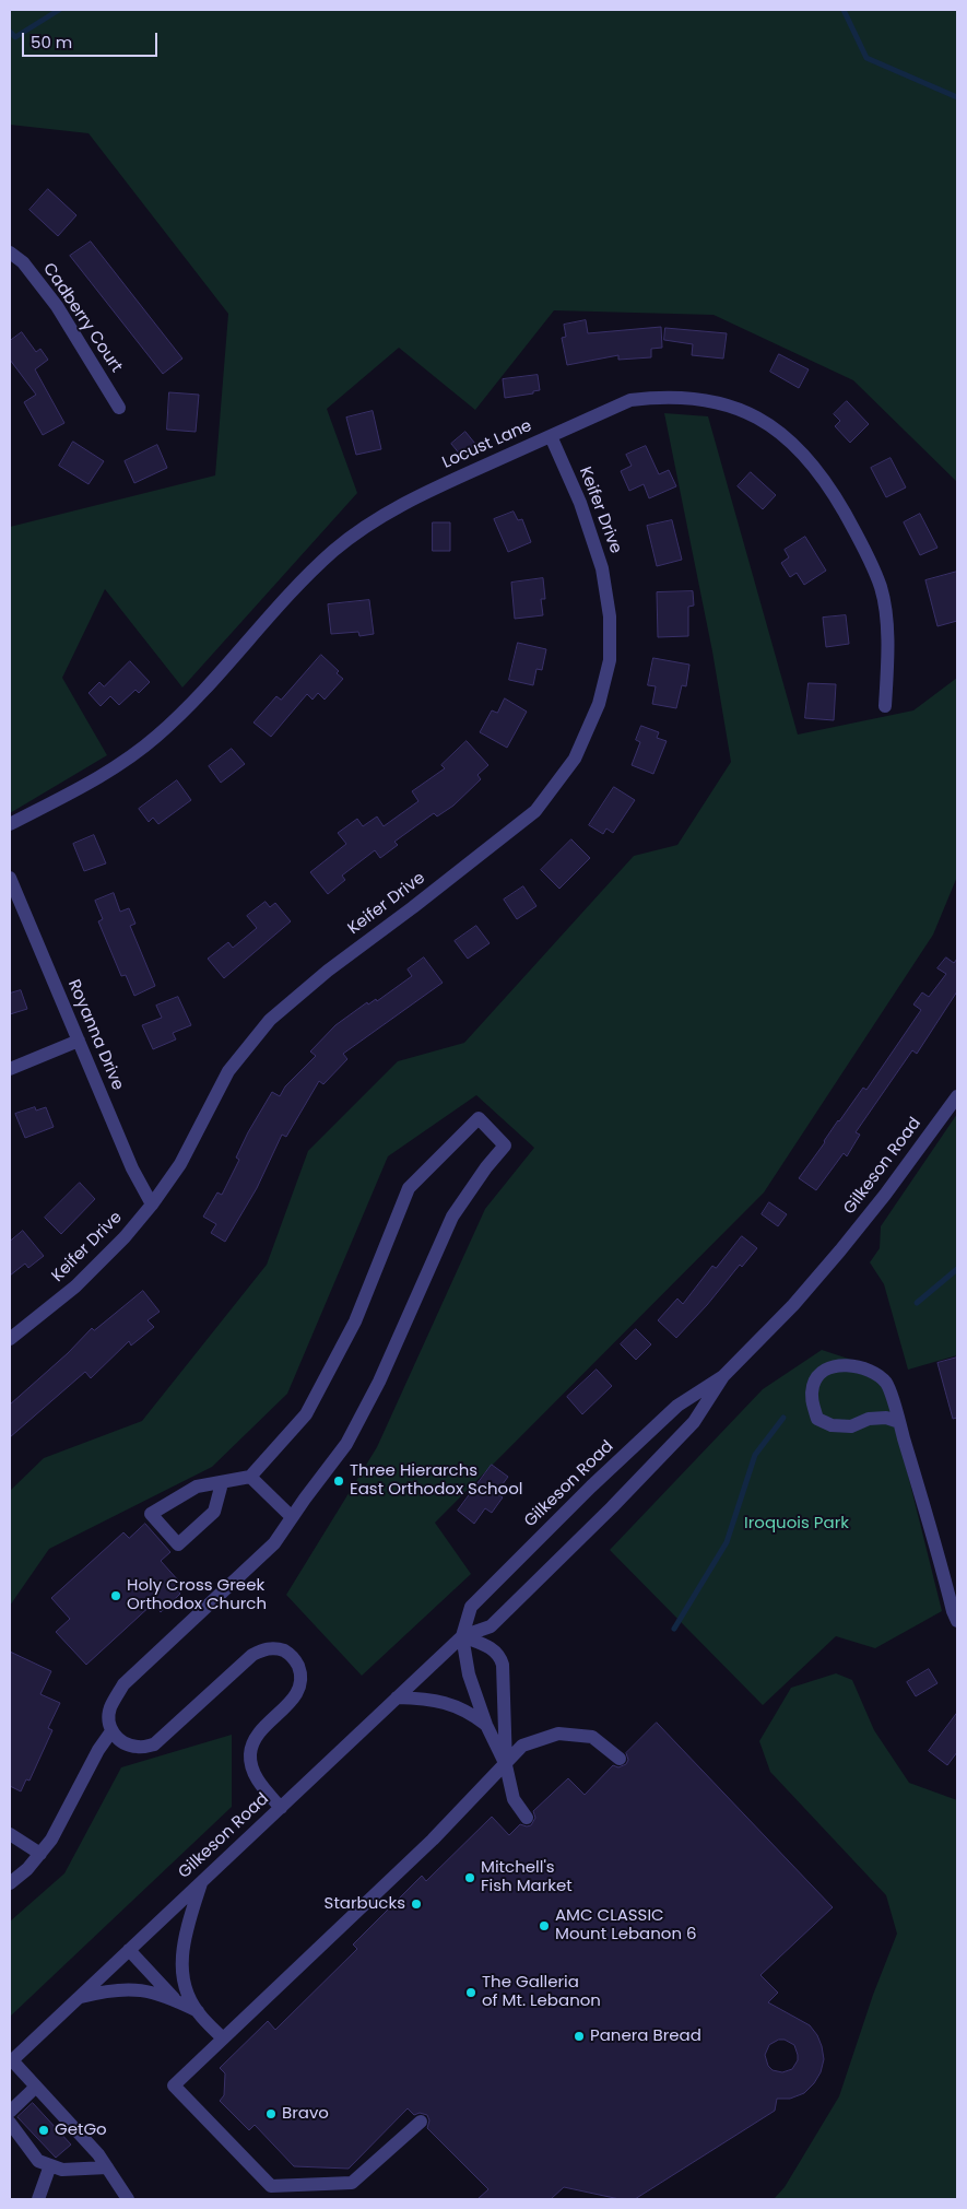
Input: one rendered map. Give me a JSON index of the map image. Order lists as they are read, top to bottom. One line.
{"streets":{"street":["Cadberry Court","Locust Lane","Keifer Drive","Royanna Drive","Gilkeson Road"]},"crossings":[["Locust Lane","Keifer Drive"],["Keifer Drive","Royanna Drive"]],"parks":["Iroquois Park"],"places":["Three Hierarchs East Orthodox School","Holy Cross Greek Orthodox Church","Mitchell's Fish Market","Starbucks","AMC CLASSIC Mount Lebanon 6","The Galleria of Mt. Lebanon","Panera Bread","Bravo","GetGo"],"scale_bar":"50 m"}
